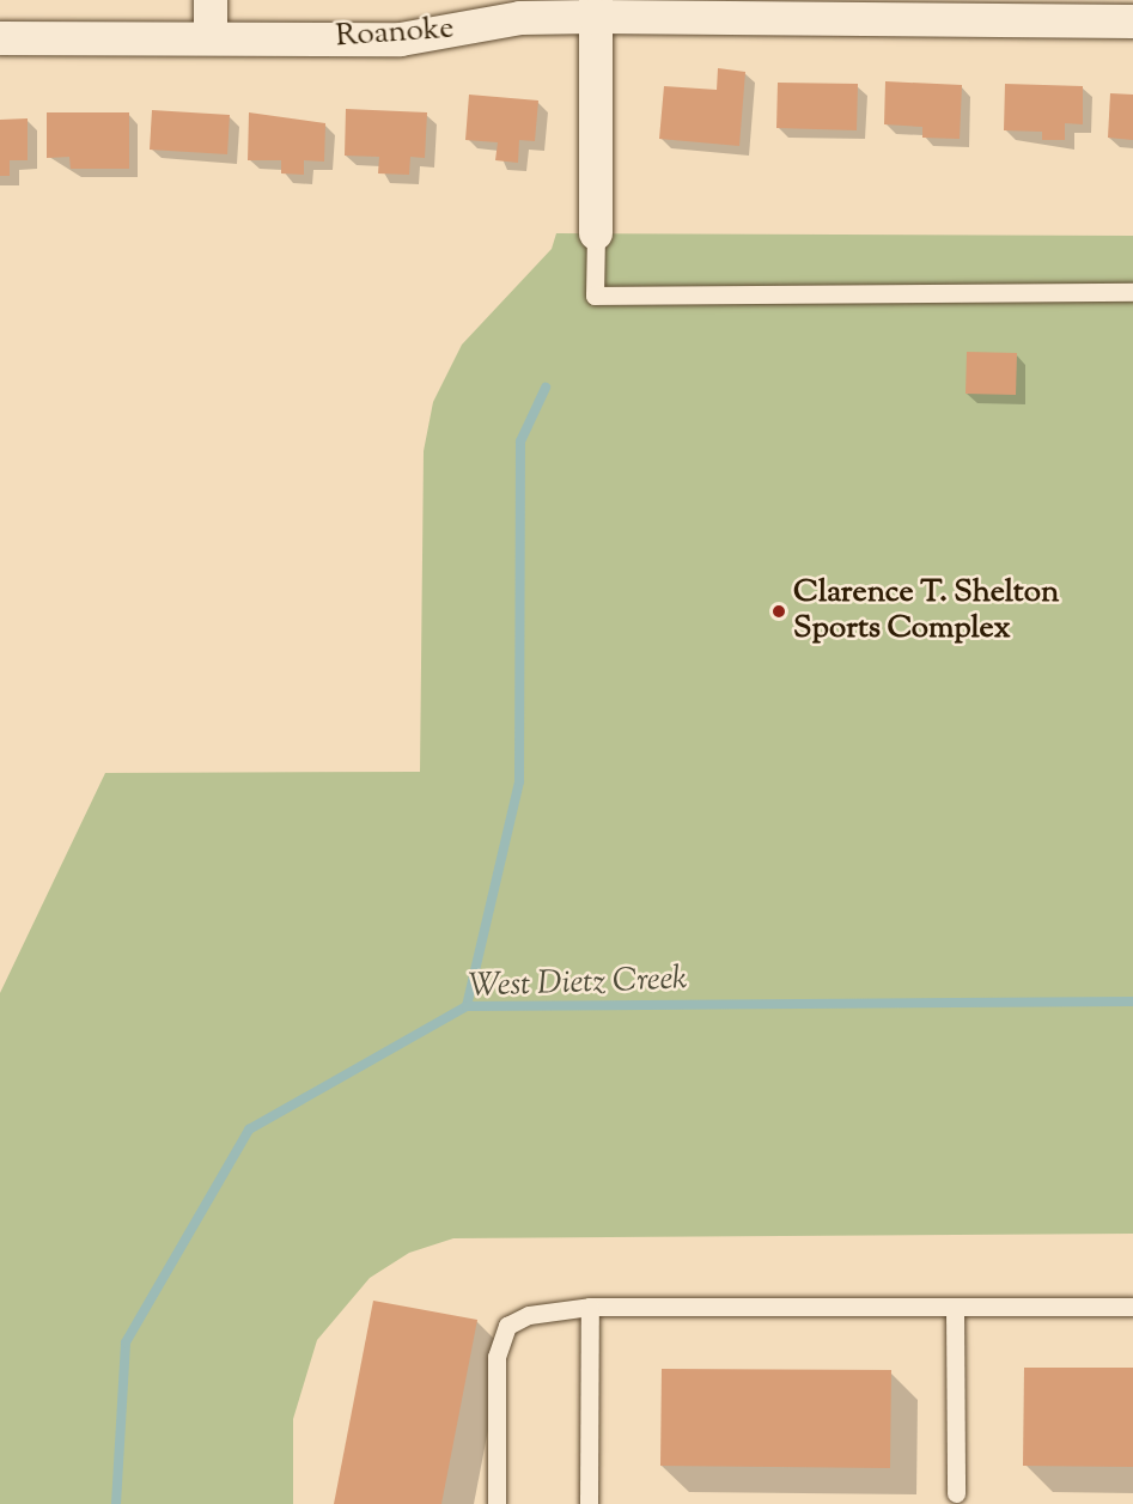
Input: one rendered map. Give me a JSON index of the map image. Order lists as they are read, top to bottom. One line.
{"streets":{"street":["Roanoke"]},"water":["West Dietz Creek"],"places":["Clarence T. Shelton Sports Complex"]}
